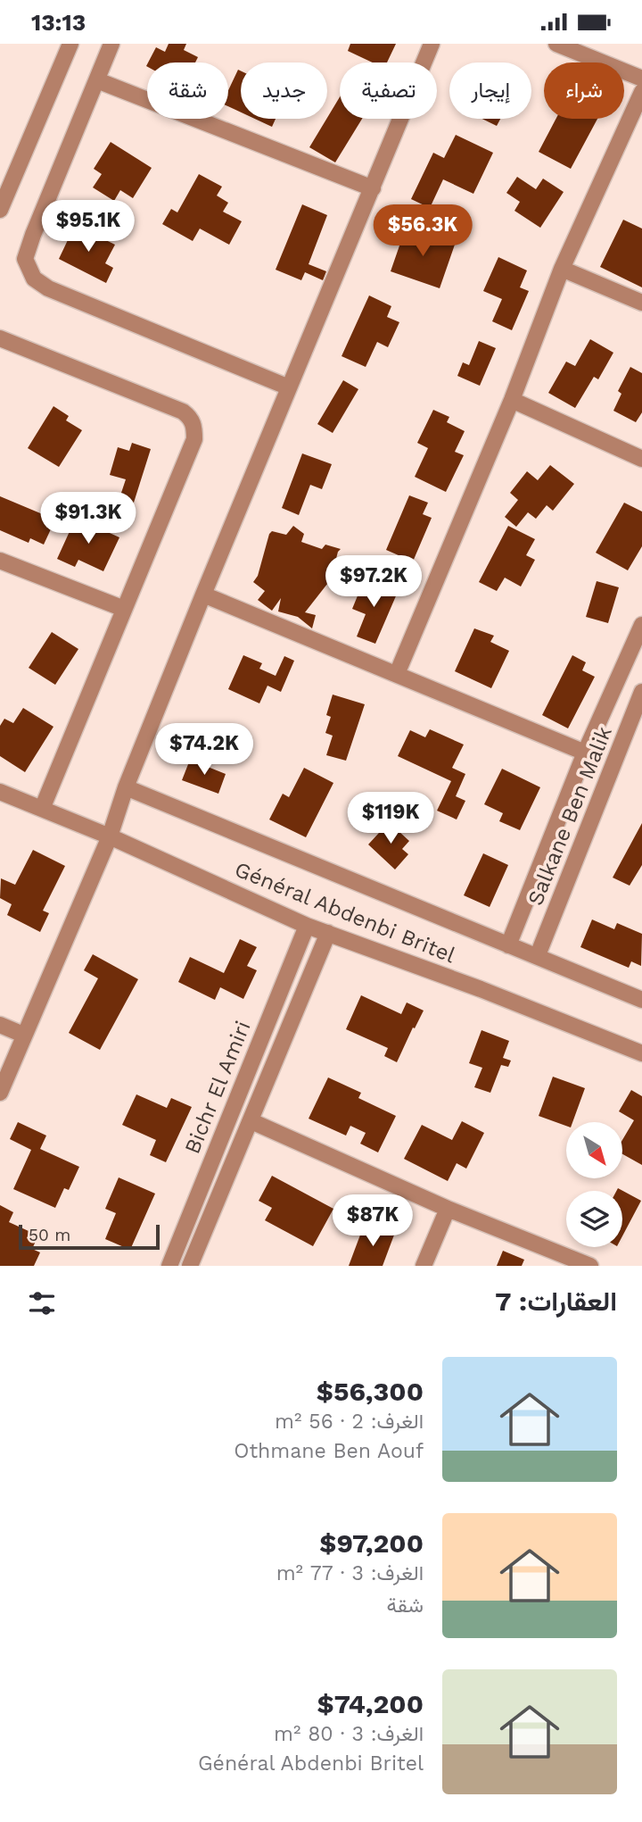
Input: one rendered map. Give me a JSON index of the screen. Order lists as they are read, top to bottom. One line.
{"streets":{"street":["Salkane Ben Malik","Général Abdenbi Britel","Bichr El Amiri"]},"crossings":[["Salkane Ben Malik","Général Abdenbi Britel"],["Général Abdenbi Britel","Bichr El Amiri"]],"scale_bar":"50 m","north":"bottom right","page":{"status":"13:13","chip":["شراء","إيجار","تصفية","جديد","شقة"],"price":["$95.1K","$56.3K","$91.3K","$97.2K","$74.2K","$119K","$87K"],"scale":"50 m","heading":"العقارات: 7","list":[{"name":"$56,300","note":"الغرف: 2 · 56 m² · Othmane Ben Aouf"},{"name":"$97,200","note":"الغرف: 3 · 77 m² · شقة"},{"name":"$74,200","note":"الغرف: 3 · 80 m² · Général Abdenbi Britel"}]}}
